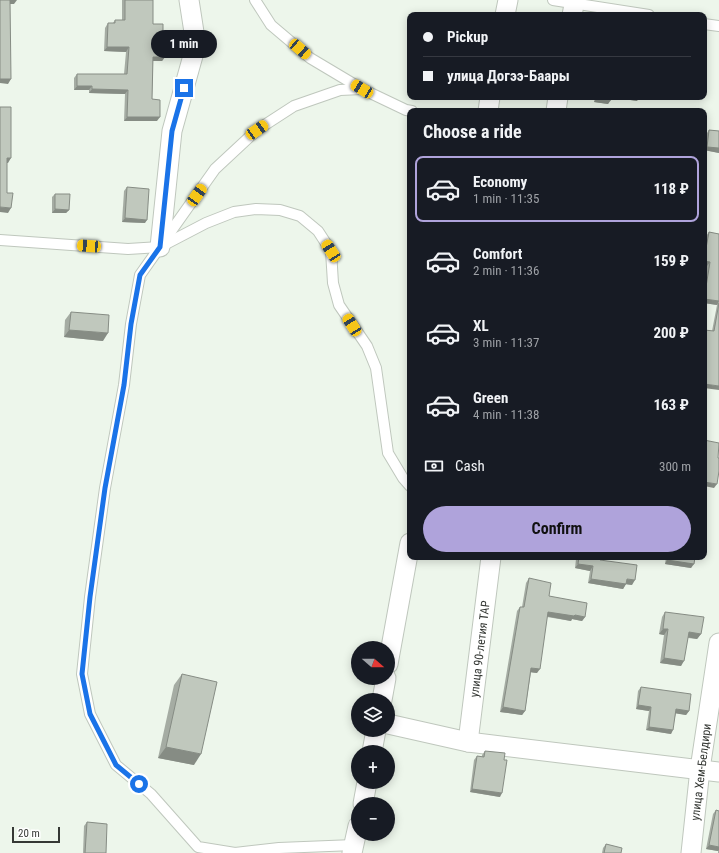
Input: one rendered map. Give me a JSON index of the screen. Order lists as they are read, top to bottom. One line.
{"streets":{"street":["улица 90-летия ТАР","улица Хем-Белдири"]},"scale_bar":"20 m","north":"right","page":{"banner":["Pickup","улица Догээ-Баары"],"bubble":"1 min","heading":"Choose a ride","list":[{"name":"Economy","note":"1 min · 11:35","value":"118 ₽"},{"name":"Comfort","note":"2 min · 11:36","value":"159 ₽"},{"name":"XL","note":"3 min · 11:37","value":"200 ₽"},{"name":"Green","note":"4 min · 11:38","value":"163 ₽"}],"pay":["Cash","300 m"],"buttons":"Confirm","map_buttons":["+","−"],"scale":"20 m"}}
